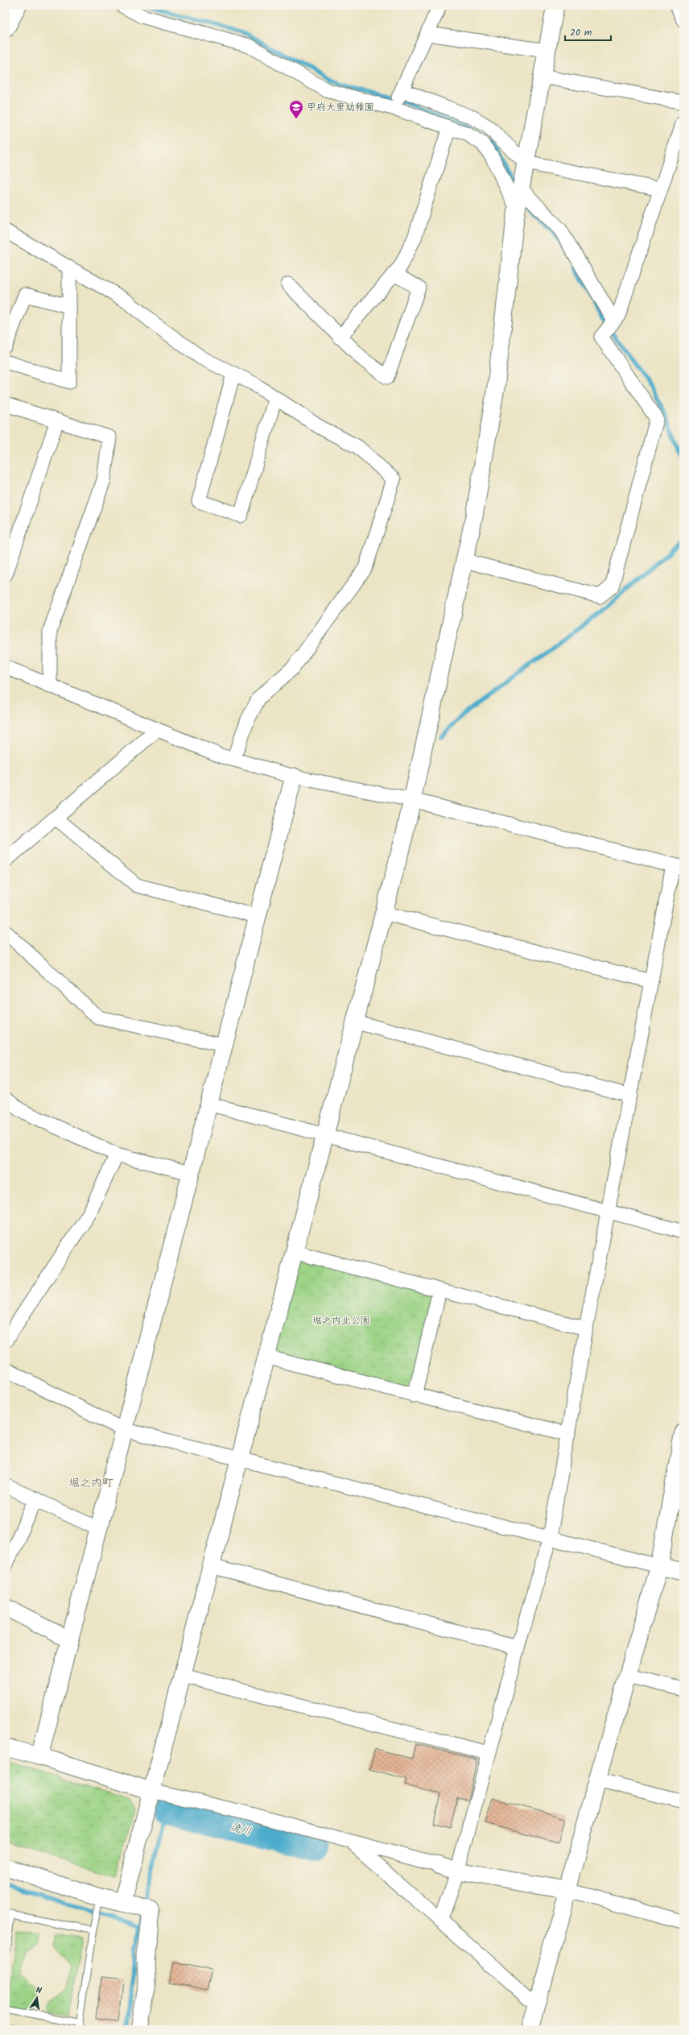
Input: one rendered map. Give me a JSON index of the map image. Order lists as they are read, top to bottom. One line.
{"districts":["堀之内町"],"water":["流川"],"parks":["堀之内北公園"],"places":{"school or university":["甲府大里幼稚園"]},"scale_bar":"20 m","north":"top"}
